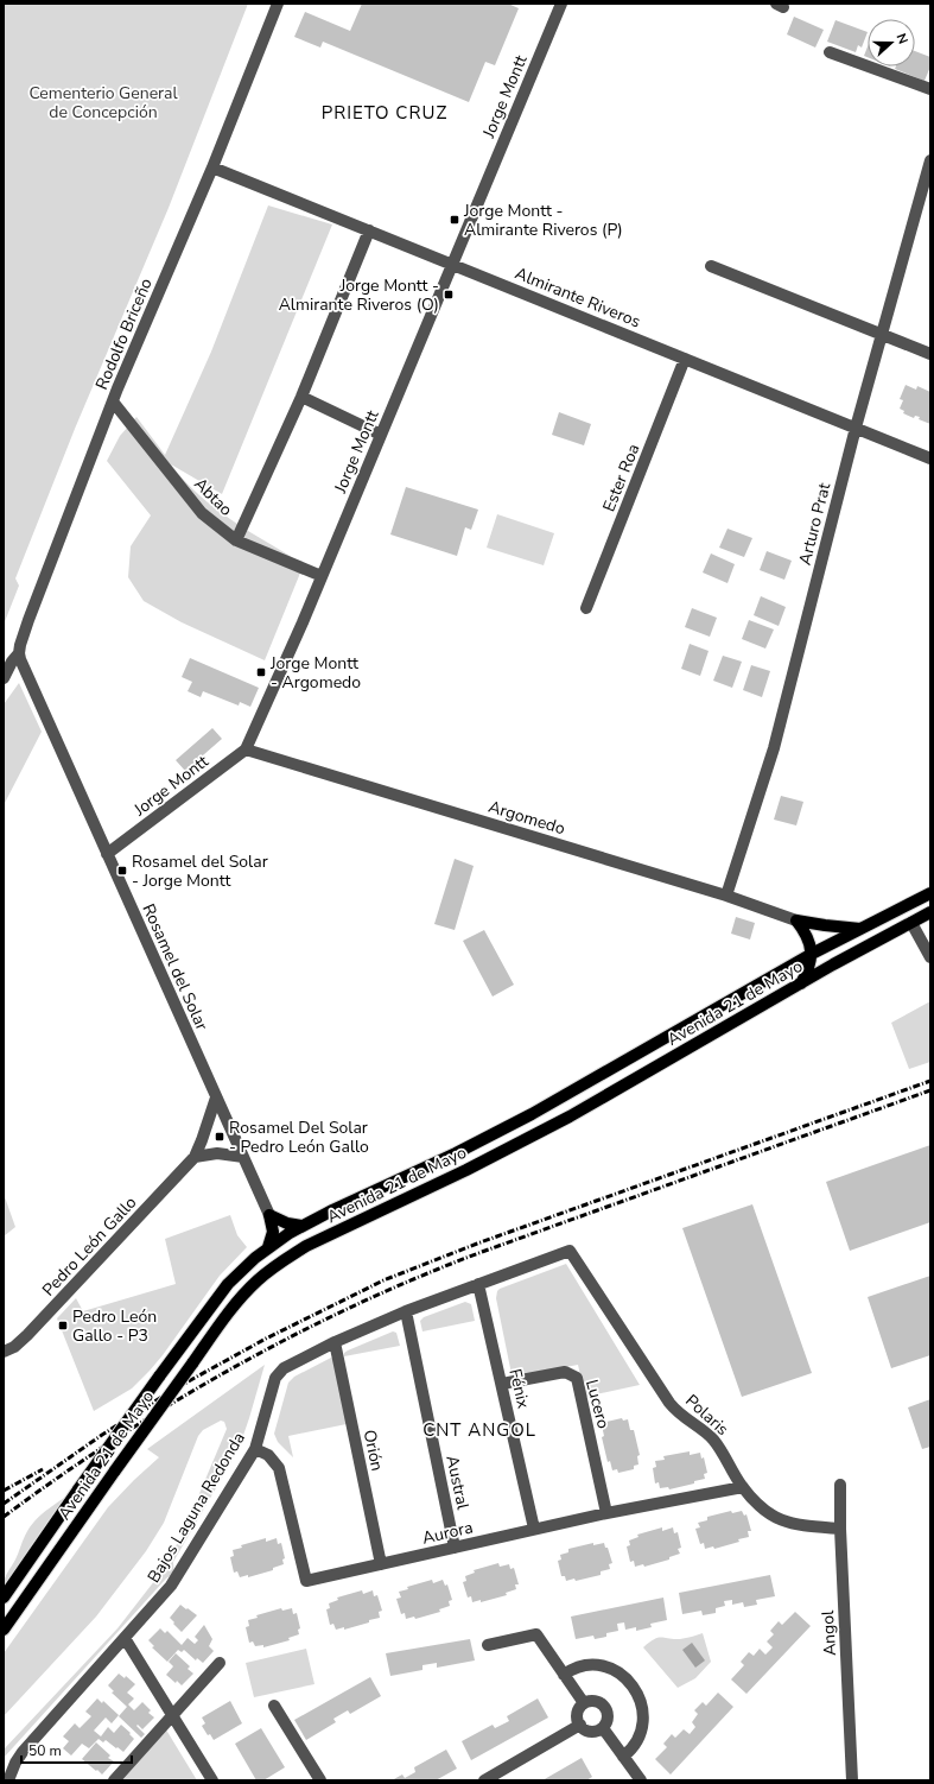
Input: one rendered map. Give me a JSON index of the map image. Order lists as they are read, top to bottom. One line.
{"streets":{"main road":["Avenida 21 de Mayo"],"street":["Jorge Montt","Almirante Riveros","Rodolfo Briceño","Ester Roa","Abtao","Arturo Prat","Argomedo","Rosamel del Solar","Pedro León Gallo","Fénix","Lucero","Polaris","Orión","Austral","Bajos Laguna Redonda","Aurora","Angol"]},"crossings":[["Jorge Montt","Almirante Riveros"],["Jorge Montt","Abtao"],["Jorge Montt","Argomedo"],["Jorge Montt","Rosamel del Solar"],["Almirante Riveros","Rodolfo Briceño"],["Almirante Riveros","Ester Roa"],["Almirante Riveros","Arturo Prat"],["Rodolfo Briceño","Abtao"],["Rodolfo Briceño","Rosamel del Solar"],["Arturo Prat","Argomedo"],["Rosamel del Solar","Pedro León Gallo"],["Fénix","Lucero"],["Fénix","Bajos Laguna Redonda"],["Fénix","Aurora"],["Lucero","Aurora"],["Polaris","Bajos Laguna Redonda"],["Polaris","Aurora"],["Polaris","Angol"],["Orión","Bajos Laguna Redonda"],["Orión","Aurora"],["Austral","Bajos Laguna Redonda"],["Austral","Aurora"],["Bajos Laguna Redonda","Aurora"]],"districts":["PRIETO CRUZ","CNT ANGOL"],"parks":["Cementerio General de Concepción"],"places":{"transit":["Jorge Montt - Almirante Riveros (P)","Jorge Montt - Almirante Riveros (O)","Jorge Montt - Argomedo","Rosamel del Solar - Jorge Montt","Rosamel Del Solar - Pedro León Gallo","Pedro León Gallo - P3"]},"scale_bar":"50 m","north":"right"}
